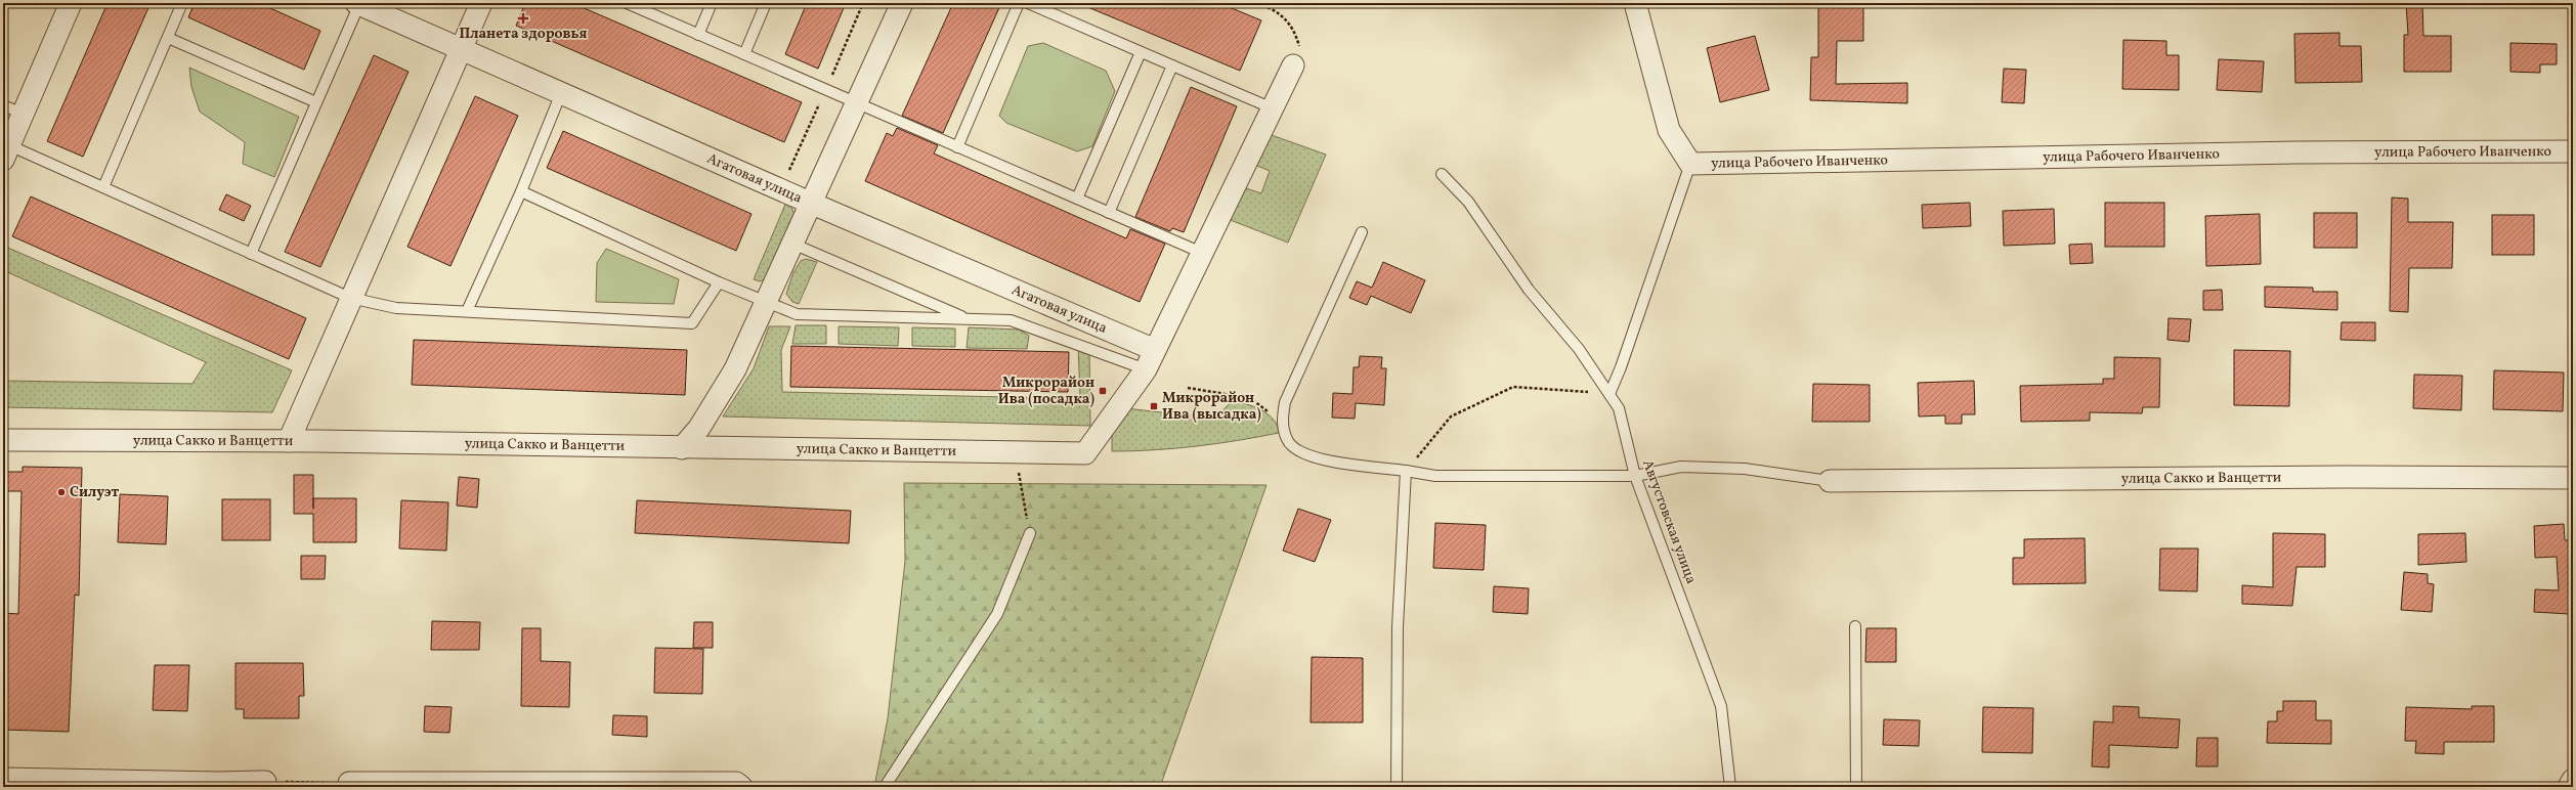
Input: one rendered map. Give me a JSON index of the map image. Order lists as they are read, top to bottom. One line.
{"streets":{"street":["улица Рабочего Иванченко","Агатовая улица","улица Сакко и Ванцетти"],"lane":["Августовская улица"]},"places":{"health":["Планета здоровья"],"transit":["Микрорайон Ива (посадка)","Микрорайон Ива (высадка)"],"other":["Силуэт"]}}
